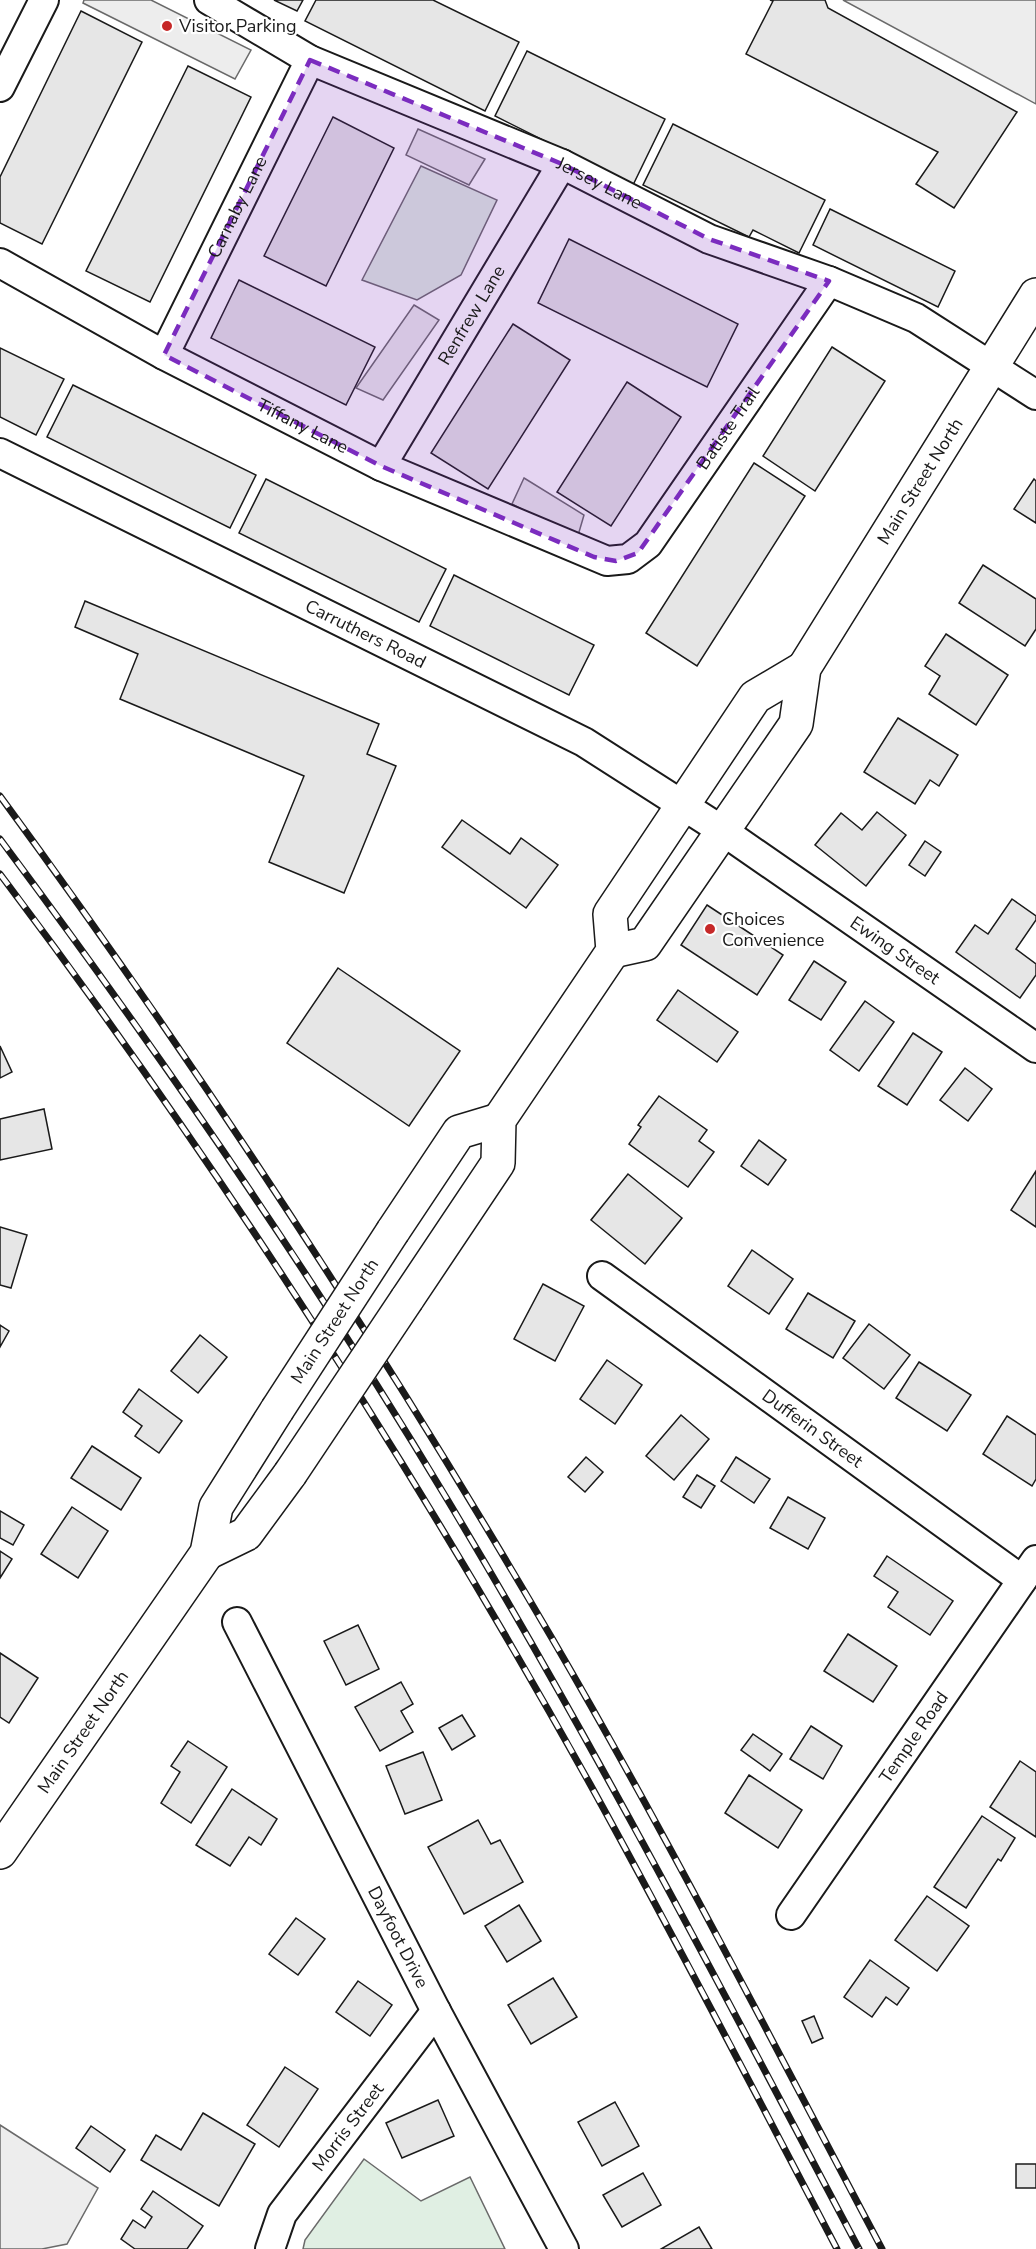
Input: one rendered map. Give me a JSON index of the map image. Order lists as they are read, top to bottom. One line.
{"streets":{"main road":["Main Street North"],"street":["Jersey Lane","Carnaby Lane","Renfrew Lane","Tiffany Lane","Batiste Trail","Carruthers Road","Ewing Street","Dufferin Street","Temple Road","Dayfoot Drive","Morris Street"]},"crossings":[["Jersey Lane","Carnaby Lane"],["Jersey Lane","Renfrew Lane"],["Jersey Lane","Batiste Trail"],["Jersey Lane","Main Street North"],["Carnaby Lane","Tiffany Lane"],["Renfrew Lane","Tiffany Lane"],["Tiffany Lane","Batiste Trail"],["Main Street North","Carruthers Road"],["Main Street North","Ewing Street"],["Carruthers Road","Ewing Street"],["Dufferin Street","Temple Road"],["Dayfoot Drive","Morris Street"]],"places":["Visitor Parking","Choices Convenience"]}
